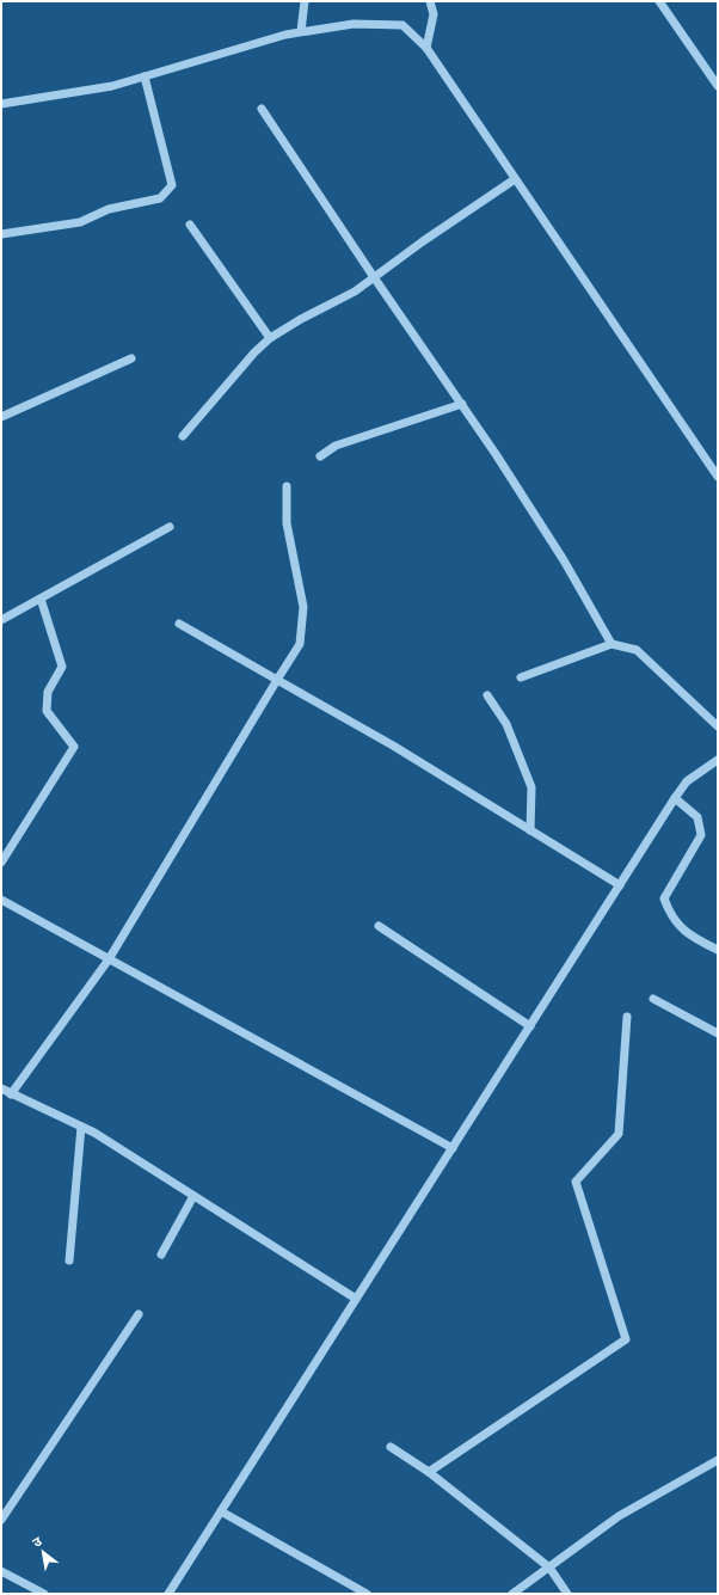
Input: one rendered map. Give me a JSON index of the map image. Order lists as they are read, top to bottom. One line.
{"north":"top left"}
